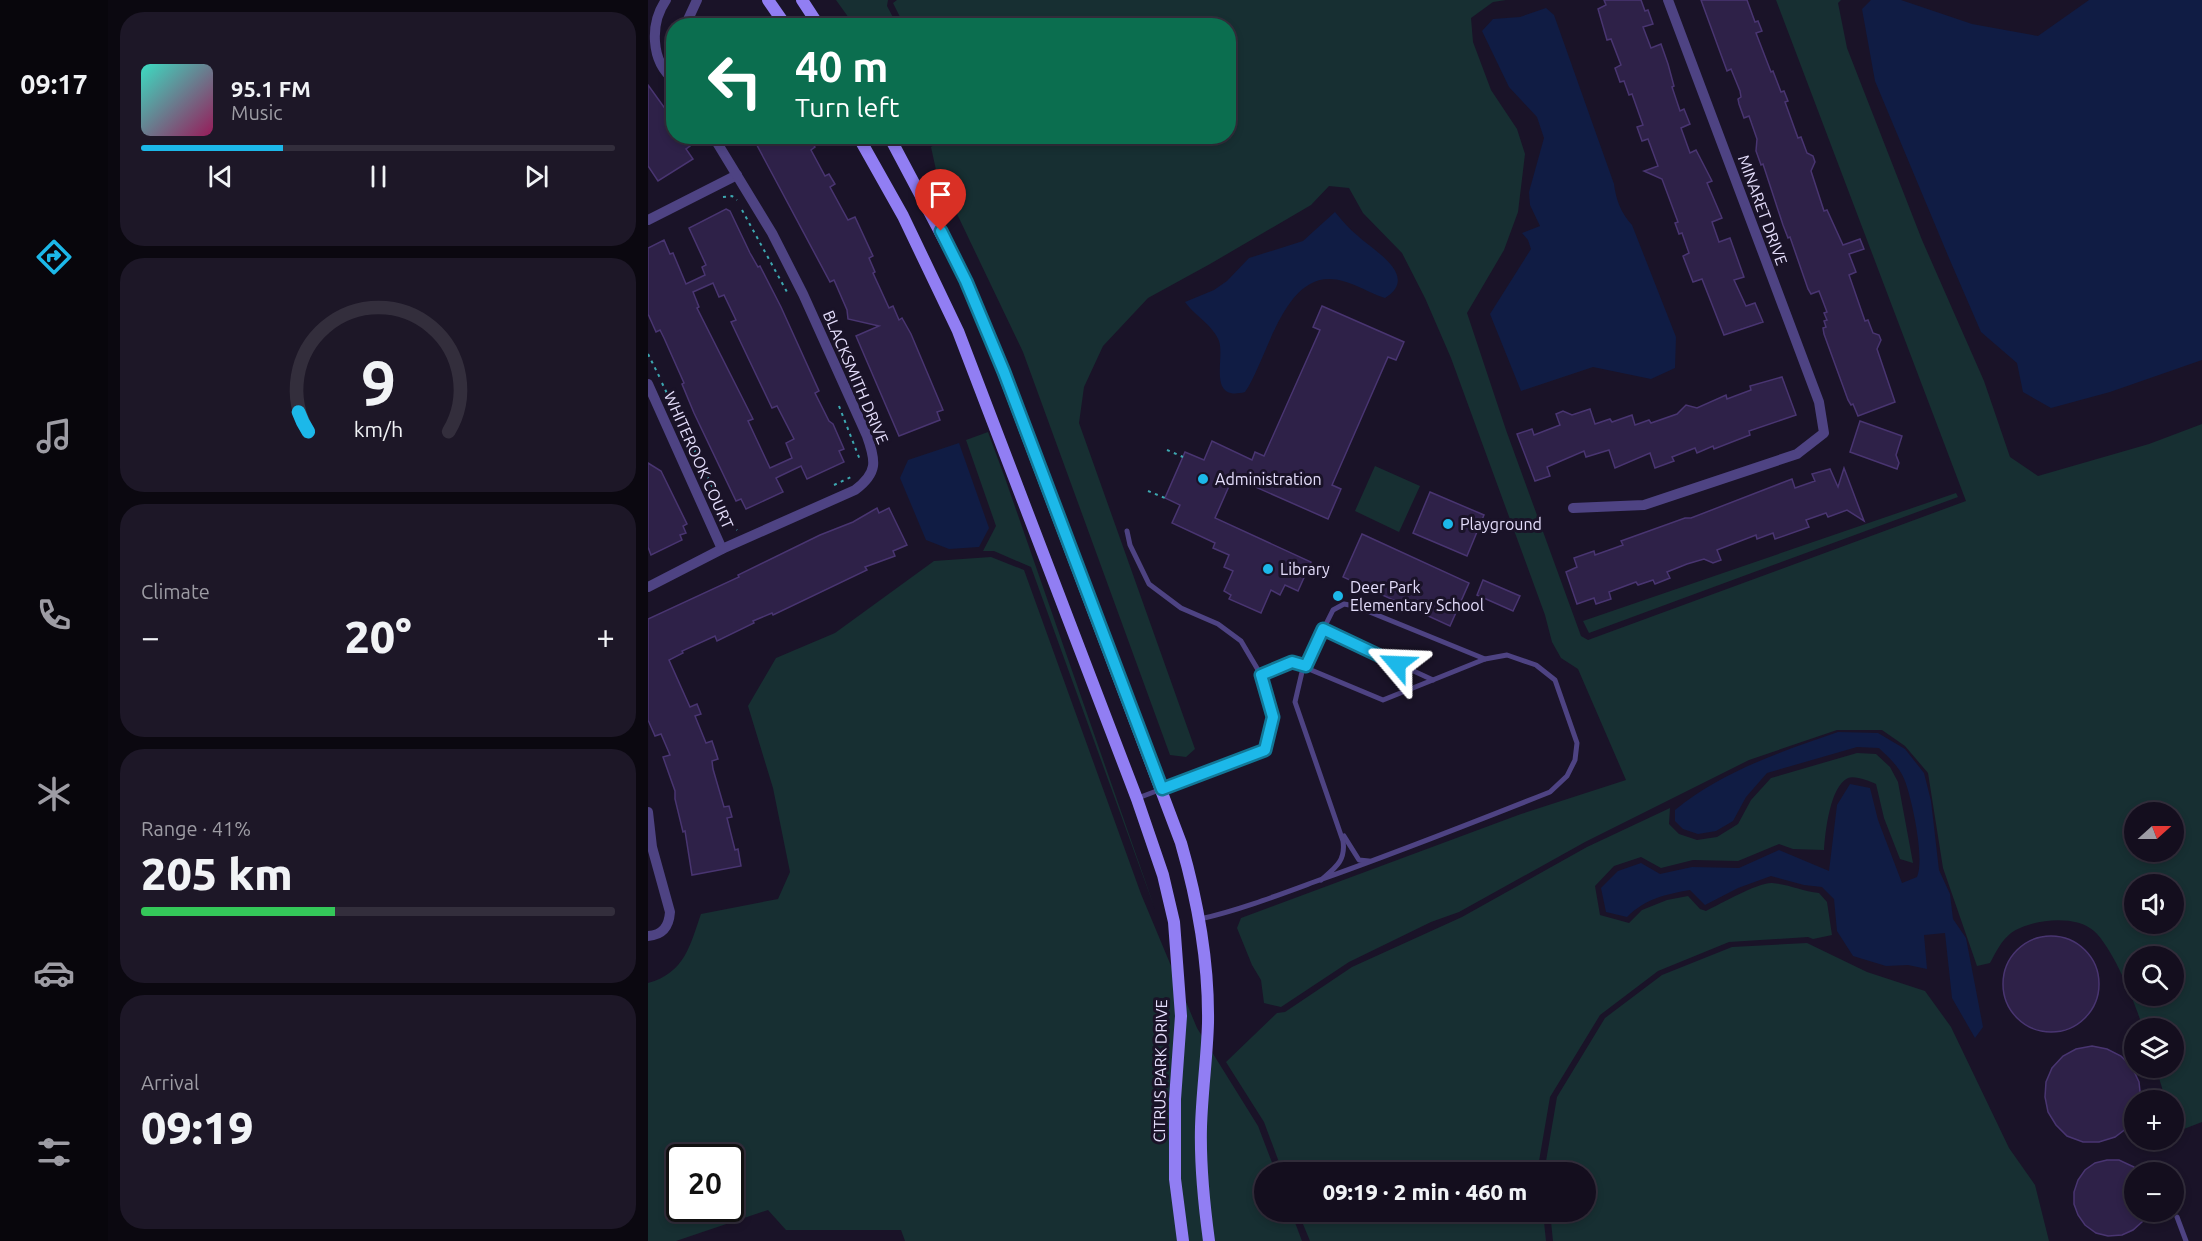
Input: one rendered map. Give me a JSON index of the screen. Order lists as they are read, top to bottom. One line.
{"streets":{"street":["MINARET DRIVE","BLACKSMITH DRIVE","WHITEROOK COURT","CITRUS PARK DRIVE"]},"crossings":[["BLACKSMITH DRIVE","WHITEROOK COURT"]],"places":["Administration","Playground","Library","Deer Park Elementary School"],"north":"right","page":{"tabs":"09:17","turn":["40 m","Turn left"],"song":["95.1 FM","Music"],"tile":["Climate",["Range · 41%","205 km"],["Arrival","09:19"]],"heat":["−","20°","+"],"map_buttons":["+","−"],"limit":"20","trip":"09:19 · 2 min · 460 m","gauge":["9","km/h"]}}
